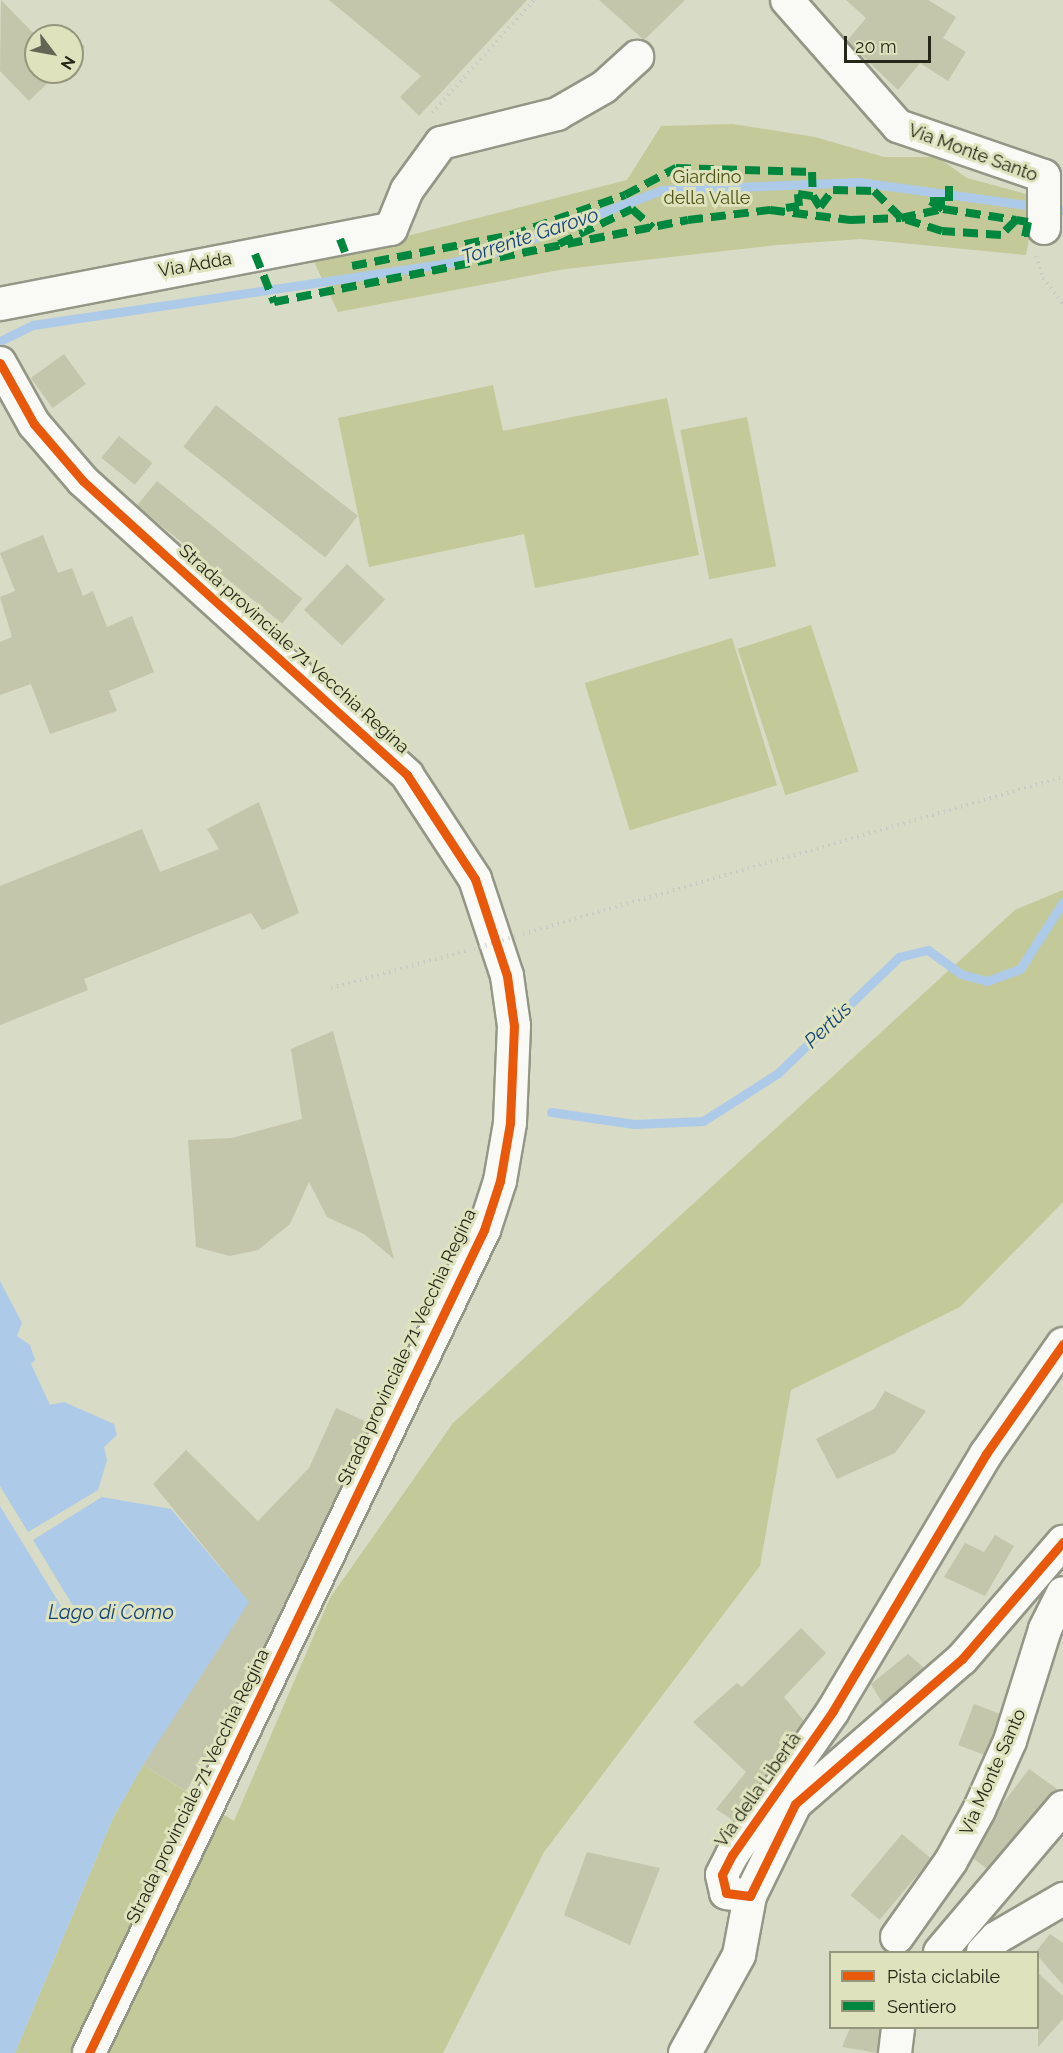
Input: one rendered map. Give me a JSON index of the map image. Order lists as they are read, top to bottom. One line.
{"streets":{"street":["Via Monte Santo","Via Adda","Strada provinciale 71 Vecchia Regina","Via della Libertà"]},"water":["Torrente Garovo","Pertüs","Lago di Como"],"parks":["Giardino della Valle"],"legend":["Pista ciclabile","Sentiero"],"scale_bar":"20 m","north":"bottom right"}
